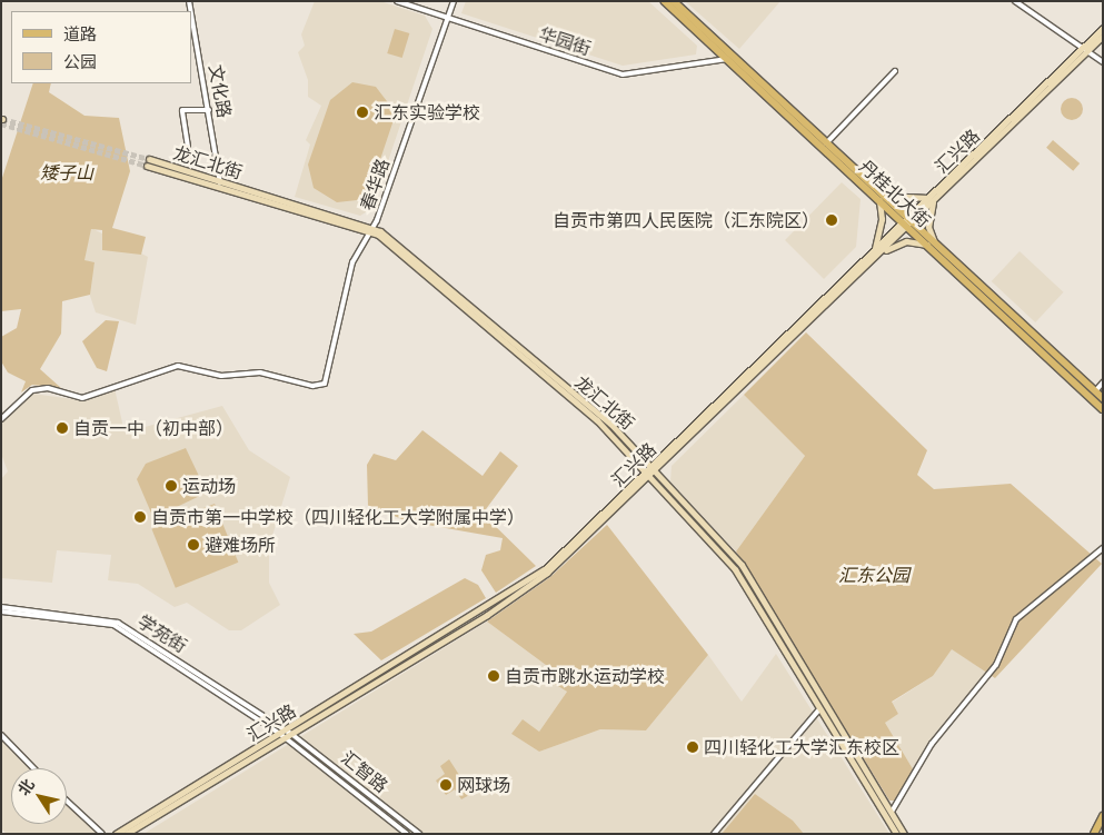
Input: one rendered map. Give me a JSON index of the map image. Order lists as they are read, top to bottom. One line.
{"streets":{"main road":["汇兴路","龙汇北街","丹桂北大街"],"street":["华园街","文化路","春华路","学苑街","汇智路"]},"crossings":[["华园街","春华路"],["华园街","丹桂北大街"],["文化路","龙汇北街"],["汇兴路","龙汇北街"],["汇兴路","丹桂北大街"],["汇兴路","学苑街"],["汇兴路","汇智路"],["龙汇北街","春华路"],["学苑街","汇智路"]],"parks":["矮子山","汇东公园"],"places":["汇东实验学校","自贡市第四人民医院（汇东院区）","自贡一中（初中部）","运动场","自贡市第一中学校（四川轻化工大学附属中学）","避难场所","自贡市跳水运动学校","四川轻化工大学汇东校区","网球场"],"legend":["道路","公园"],"north":"top left"}
